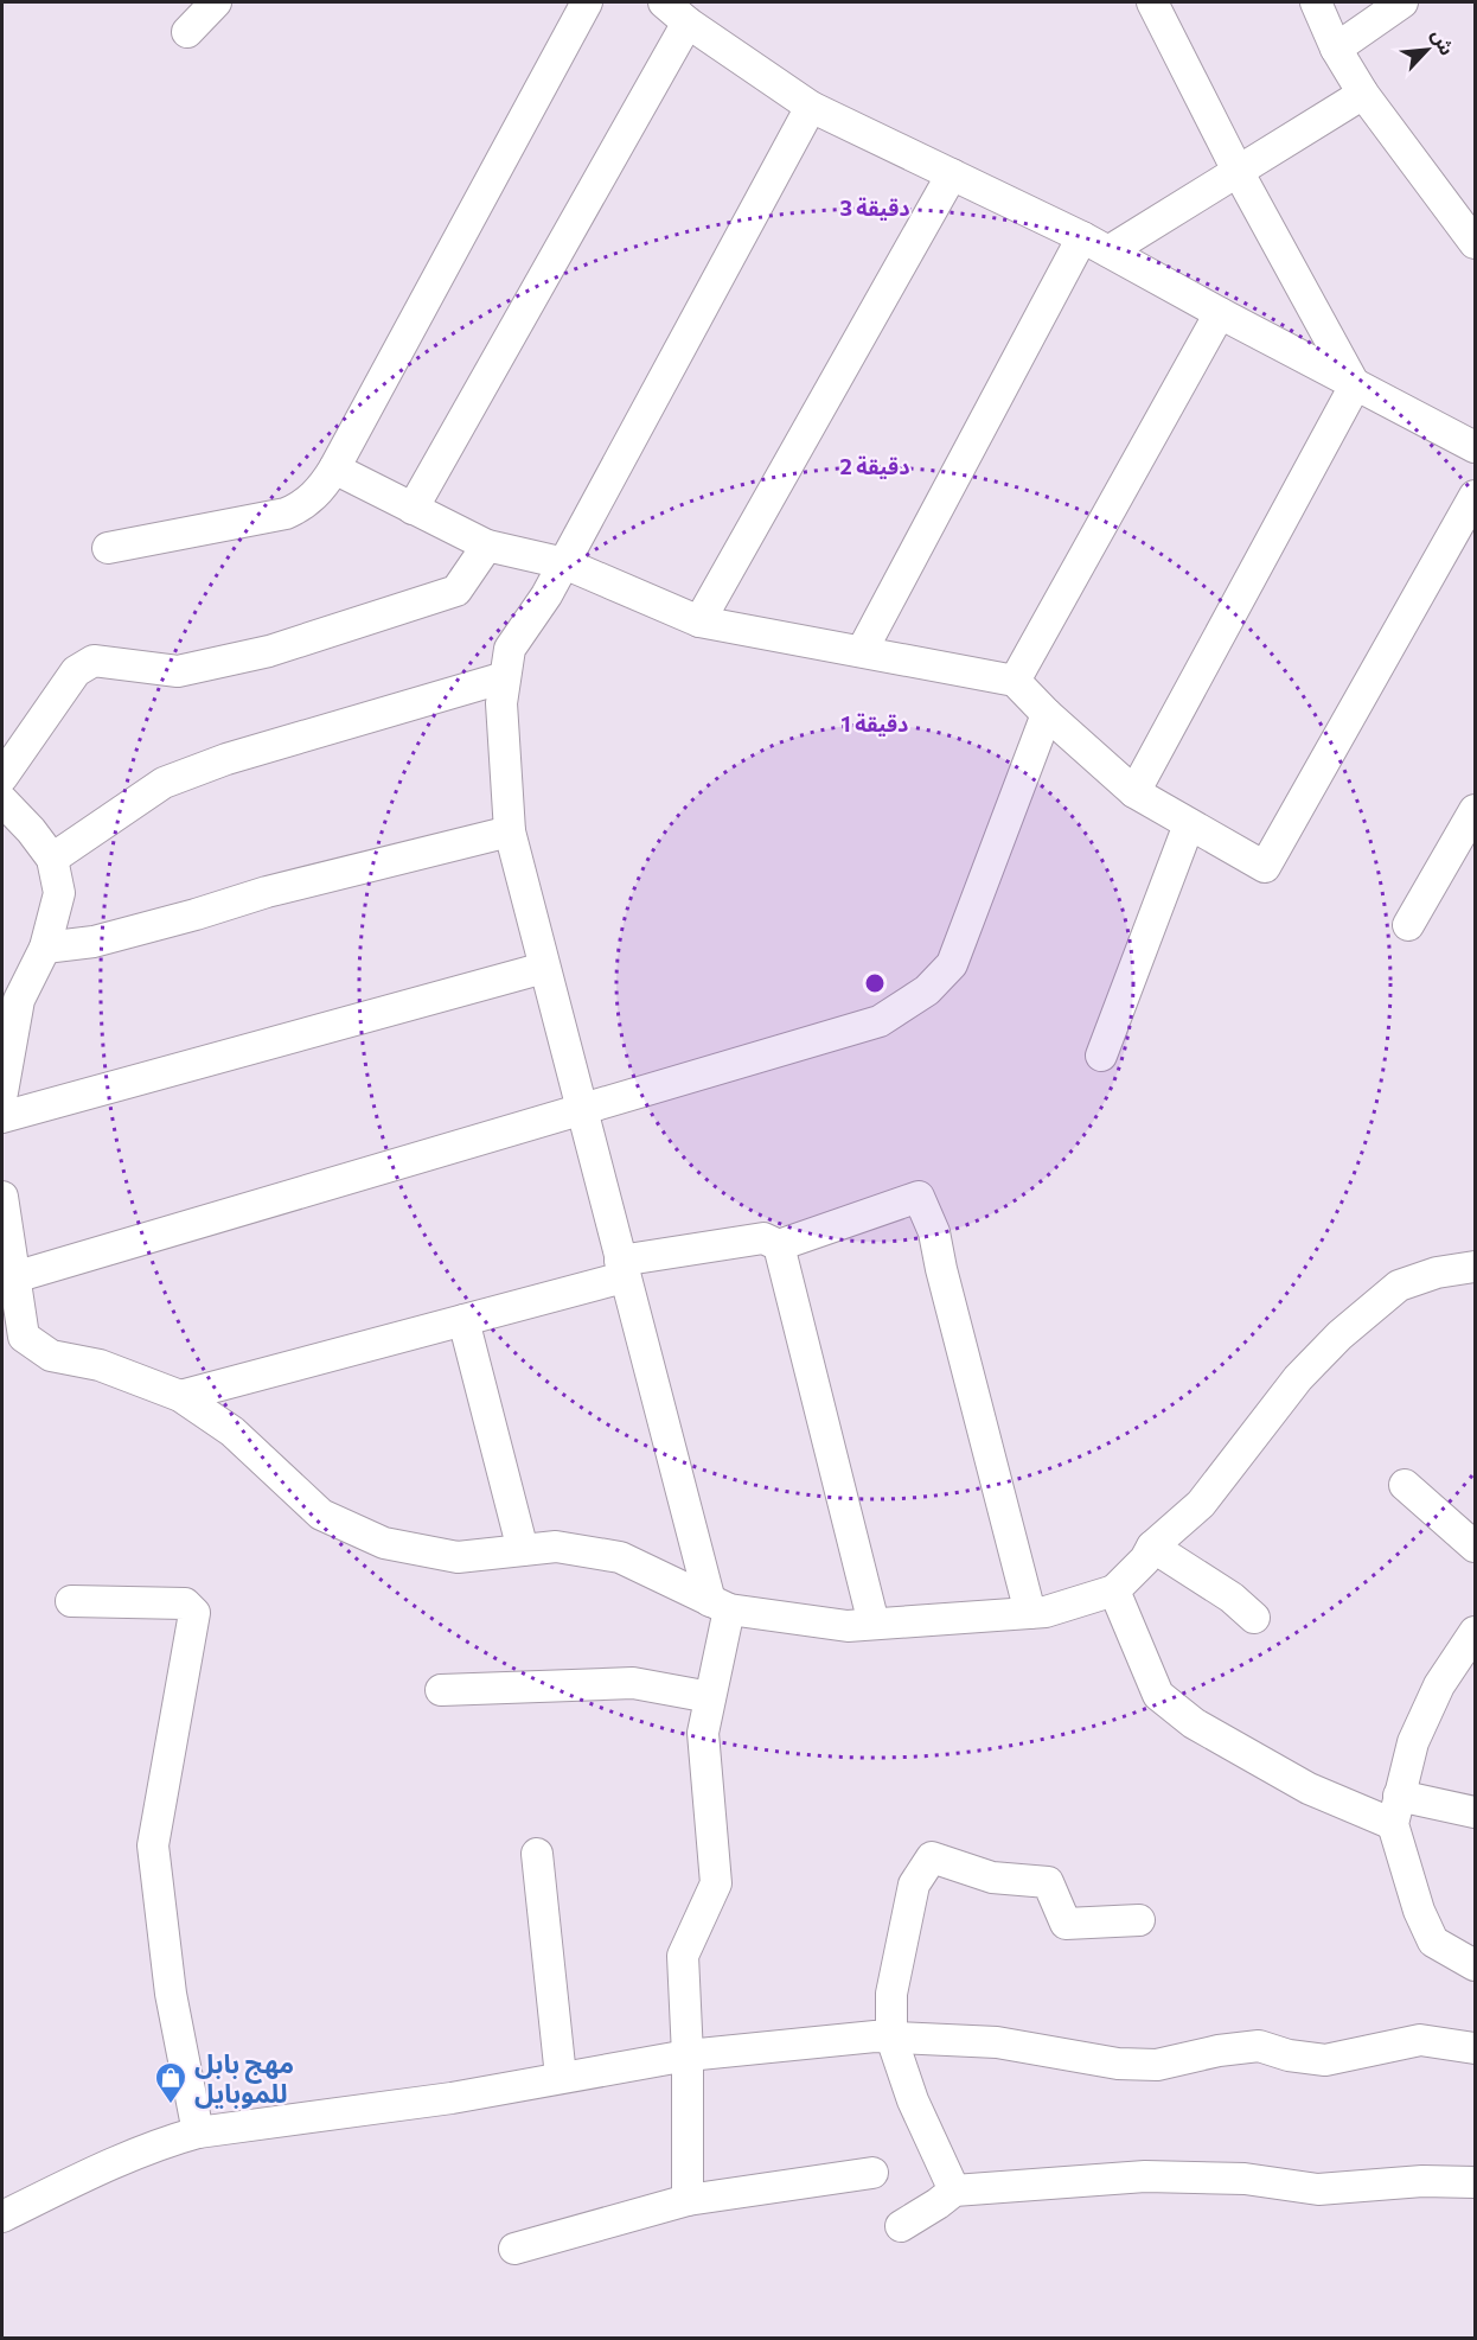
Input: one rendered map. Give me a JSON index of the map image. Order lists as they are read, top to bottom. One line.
{"places":{"shop":["مهج بابل للموبايل"]},"north":"top right","rings":["3 دقيقة","2 دقيقة","1 دقيقة"]}
